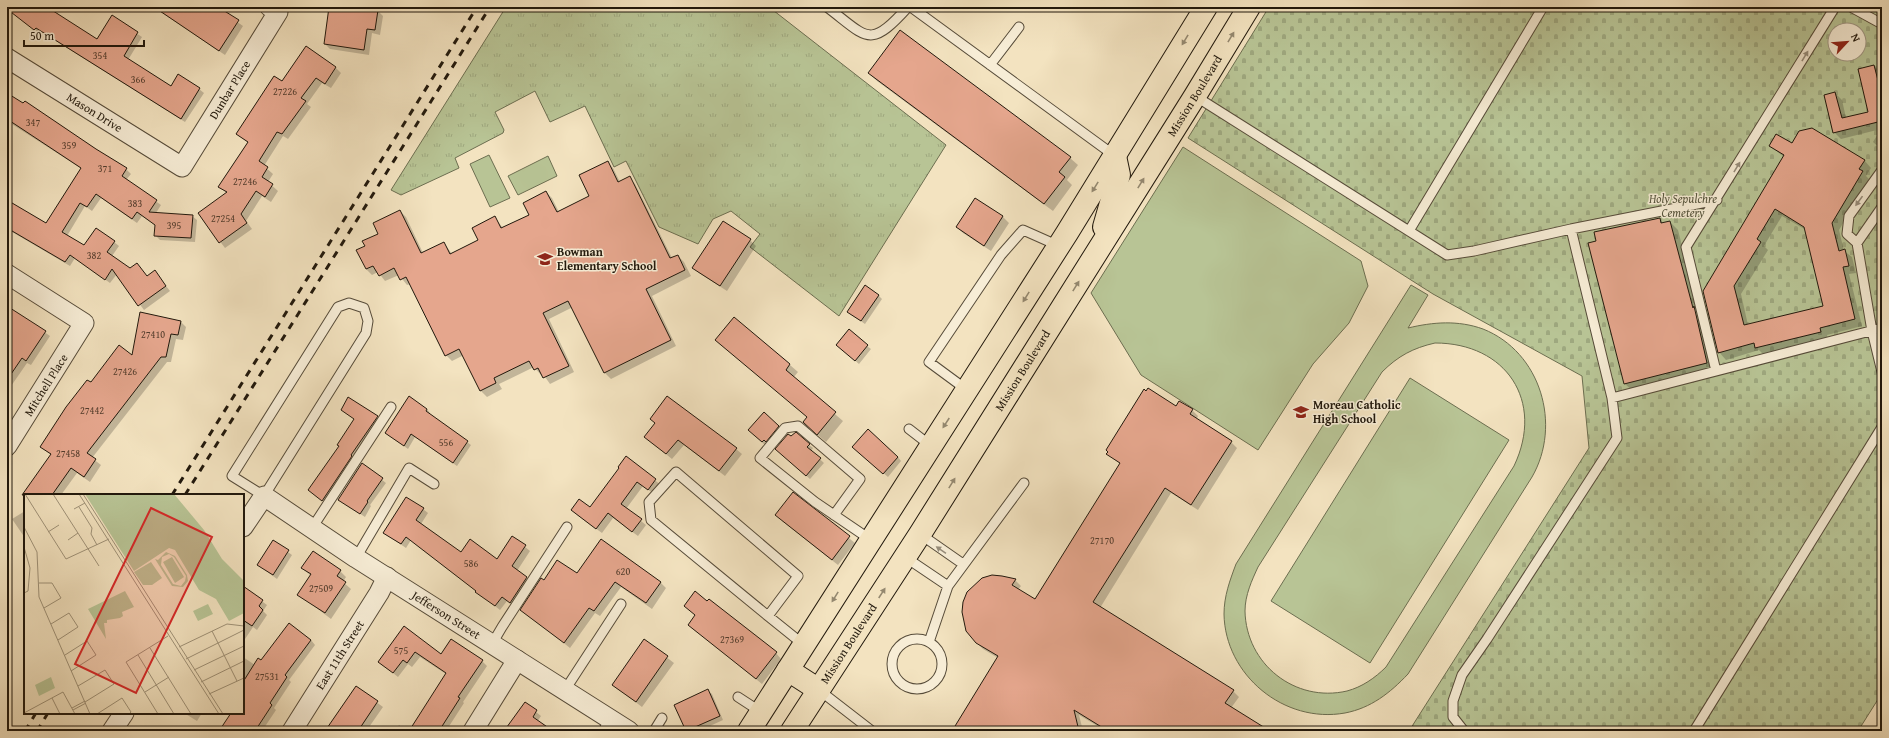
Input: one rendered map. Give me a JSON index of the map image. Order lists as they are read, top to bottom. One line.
{"streets":{"main road":["Mission Boulevard"],"street":["Dunbar Place","Mason Drive","Mitchell Place","Jefferson Street","East 11th Street"]},"crossings":[["Dunbar Place","Mason Drive"],["Jefferson Street","East 11th Street"]],"parks":["Holy Sepulchre Cemetery"],"places":{"school or university":["Bowman Elementary School","Moreau Catholic High School"]},"house_numbers":["354","366","27226","347","359","371","27246","383","27254","395","382","27410","27426","27442","556","27458","27170","586","620","27509","27369","575","27531"],"scale_bar":"50 m","north":"top right"}
